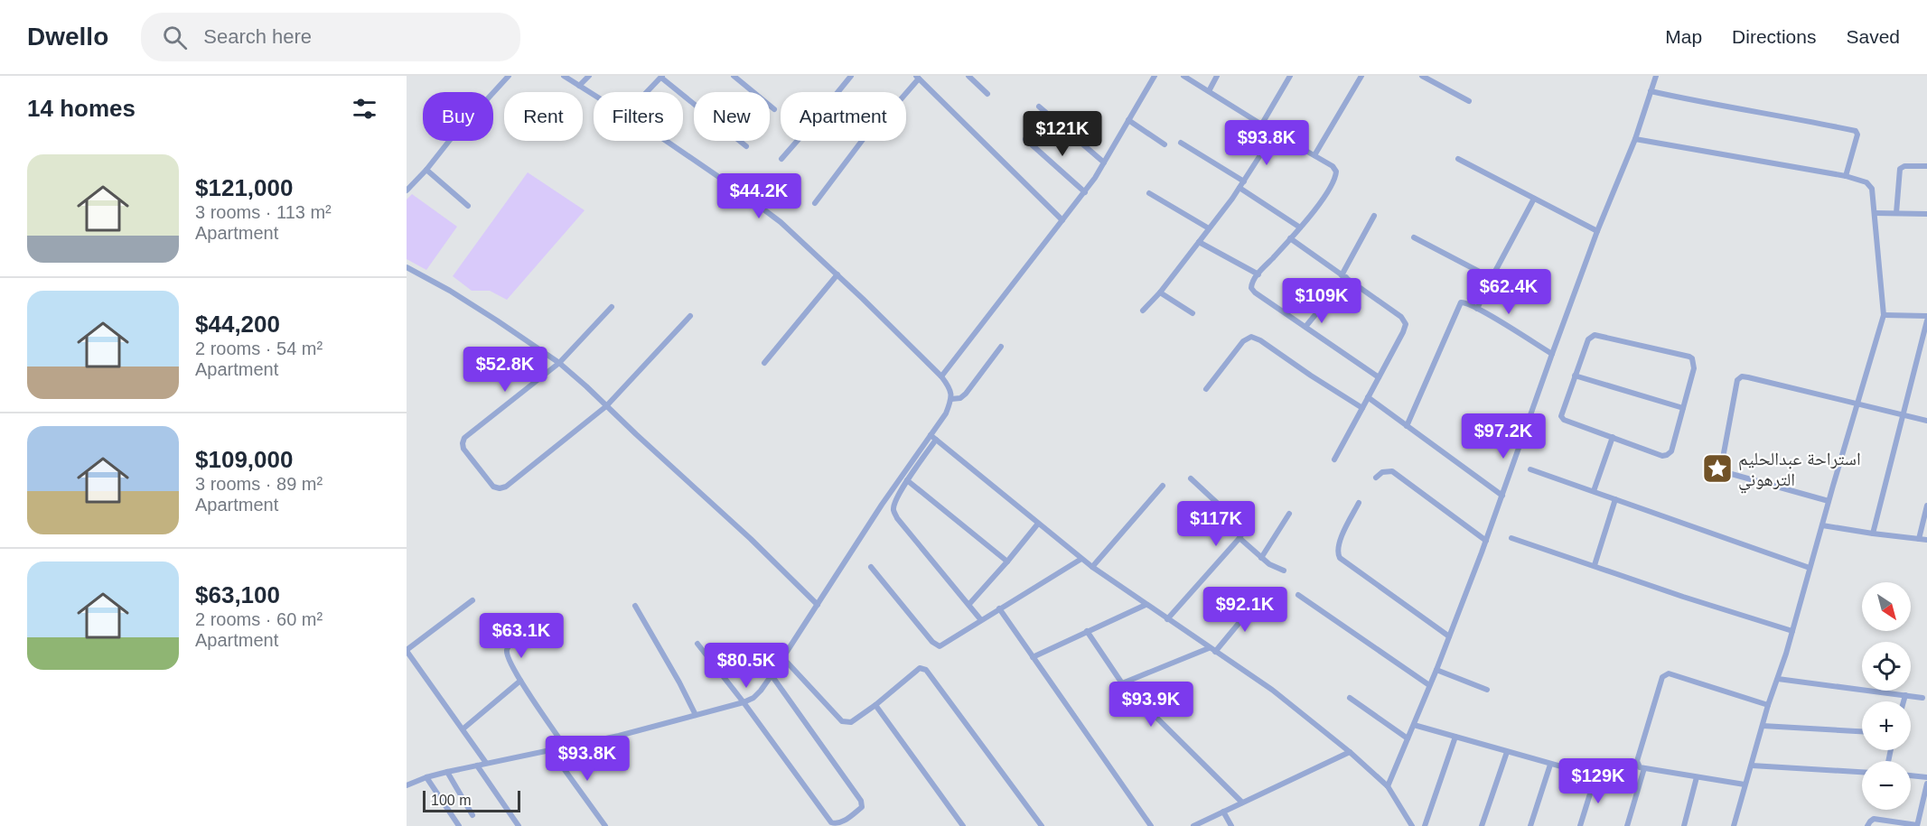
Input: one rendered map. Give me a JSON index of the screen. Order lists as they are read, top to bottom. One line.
{"places":{"place":["استراحة عبدالحليم الترهوني"]},"scale_bar":"100 m","north":"bottom right","page":{"header":"Dwello","search":"Search here","nav":["Map","Directions","Saved"],"heading":"14 homes","chip":["Buy","Rent","Filters","New","Apartment"],"price":["$121K","$93.8K","$44.2K","$62.4K","$109K","$52.8K","$97.2K","$117K","$92.1K","$63.1K","$80.5K","$93.9K","$93.8K","$129K"],"list":[{"name":"$121,000","note":"3 rooms · 113 m² · Apartment"},{"name":"$44,200","note":"2 rooms · 54 m² · Apartment"},{"name":"$109,000","note":"3 rooms · 89 m² · Apartment"},{"name":"$63,100","note":"2 rooms · 60 m² · Apartment"}],"map_buttons":["+","−"],"scale":"100 m"}}
